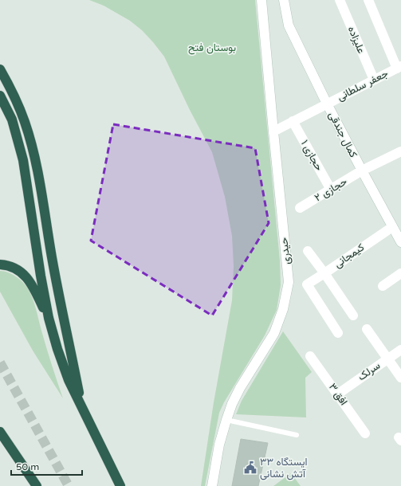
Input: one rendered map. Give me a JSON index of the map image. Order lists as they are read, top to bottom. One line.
{"streets":{"street":["علیزاده","جعفر سلطانی","کمال جندقی","حجازی ۱","حجازی ۲","حیدری","کیمجانی","سرلک","افق ۳"]},"crossings":[["علیزاده","جعفر سلطانی"],["جعفر سلطانی","کمال جندقی"],["جعفر سلطانی","حجازی ۱"],["جعفر سلطانی","حیدری"],["کمال جندقی","حجازی ۲"],["کمال جندقی","کیمجانی"],["حجازی ۱","حجازی ۲"],["سرلک","افق ۳"]],"parks":["بوستان فتح"],"places":{"public building":["ایستگاه ۳۳ آتش نشانی"]},"scale_bar":"50 m"}
